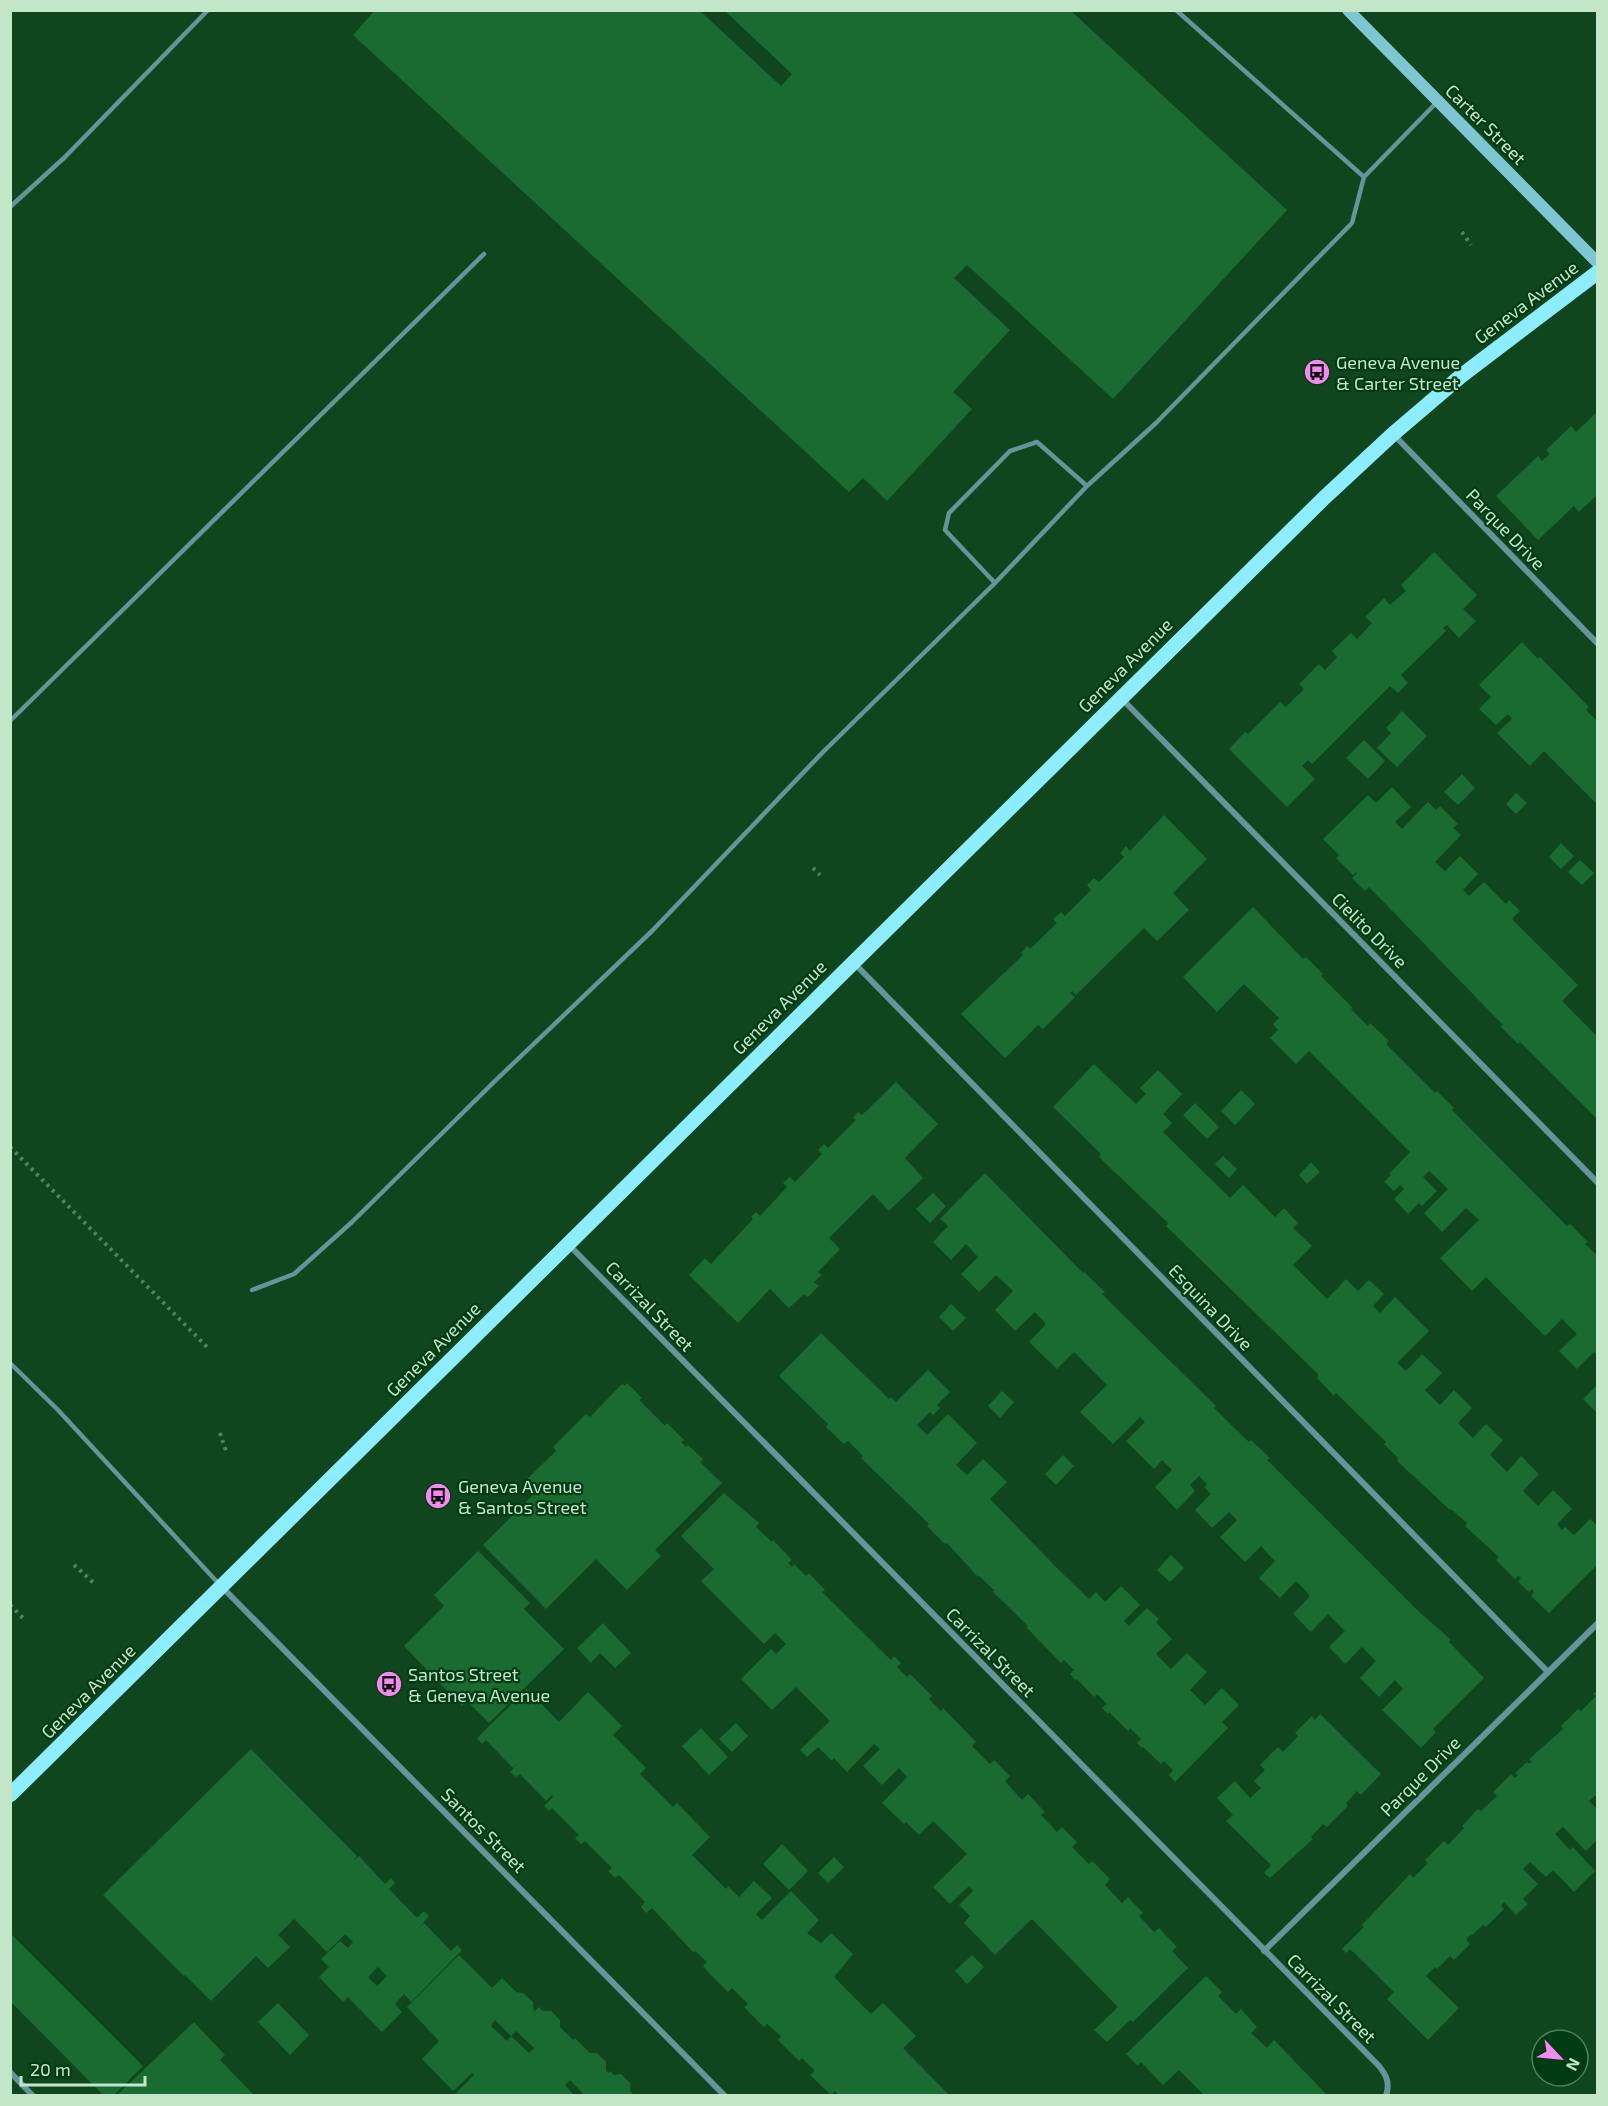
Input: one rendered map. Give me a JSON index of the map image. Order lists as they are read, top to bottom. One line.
{"streets":{"main road":["Geneva Avenue"],"street":["Carter Street","Parque Drive","Cielito Drive","Carrizal Street","Esquina Drive","Santos Street"]},"crossings":[["Geneva Avenue","Parque Drive"],["Geneva Avenue","Cielito Drive"],["Geneva Avenue","Carrizal Street"],["Geneva Avenue","Esquina Drive"],["Geneva Avenue","Santos Street"],["Parque Drive","Carrizal Street"],["Parque Drive","Esquina Drive"]],"places":{"bus stop":["Geneva Avenue & Carter Street","Geneva Avenue & Santos Street","Santos Street & Geneva Avenue"]},"scale_bar":"20 m","north":"bottom right"}
